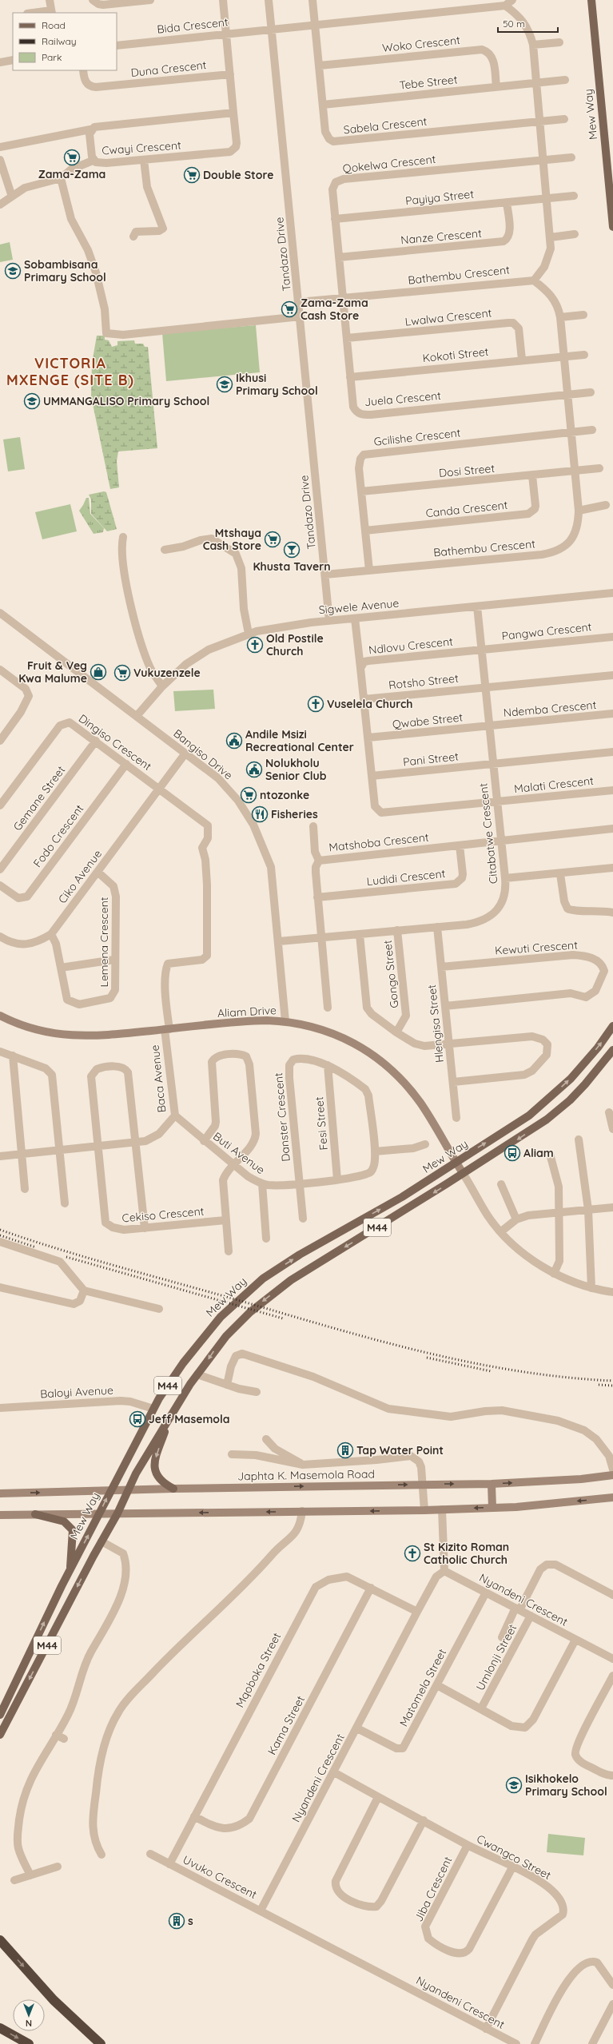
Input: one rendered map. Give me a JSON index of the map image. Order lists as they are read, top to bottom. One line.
{"streets":{"main road":["Mew Way","Aliam Drive","M44","Japhta K. Masemola Road"],"street":["Bida Crescent","Woko Crescent","Duna Crescent","Tebe Street","Sabela Crescent","Cwayi Crescent","Qokelwa Crescent","Payiya Street","Nanze Crescent","Tandazo Drive","Bathembu Crescent","Lwalwa Crescent","Kokoti Street","Juela Crescent","Gcilishe Crescent","Dosi Street","Canda Crescent","Sigwele Avenue","Pangwa Crescent","Ndlovu Crescent","Rotsho Street","Ndemba Crescent","Qwabe Street","Dingiso Crescent","Bangiso Drive","Pani Street","Malati Crescent","Gemane Street","Citabatwe Crescent","Fodo Crescent","Matshoba Crescent","Ciko Avenue","Ludidi Crescent","Lemena Crescent","Kewuti Crescent","Gongo Street","Hlengisa Street","Baca Avenue","Danster Crescent","Fesi Street","Buti Avenue","Cekiso Crescent","Baloyi Avenue","Nyandeni Crescent","Umlonji Street","Mqoboka Street","Matomela Street","Kama Street","Cwangco Street","Uvuko Crescent","Jiba Crescent"]},"crossings":[["Bida Crescent","Sabela Crescent"],["Bida Crescent","Cwayi Crescent"],["Bida Crescent","Tandazo Drive"],["Woko Crescent","Tebe Street"],["Woko Crescent","Sabela Crescent"],["Duna Crescent","Cwayi Crescent"],["Tebe Street","Sabela Crescent"],["Mew Way","Aliam Drive"],["Mew Way","Baloyi Avenue"],["Mew Way","Japhta K. Masemola Road"],["Qokelwa Crescent","Payiya Street"],["Qokelwa Crescent","Nanze Crescent"],["Qokelwa Crescent","Bathembu Crescent"],["Qokelwa Crescent","Juela Crescent"],["Payiya Street","Nanze Crescent"],["Tandazo Drive","Bathembu Crescent"],["Tandazo Drive","Sigwele Avenue"],["Bathembu Crescent","Kokoti Street"],["Bathembu Crescent","Juela Crescent"],["Bathembu Crescent","Gcilishe Crescent"],["Bathembu Crescent","Dosi Street"],["Lwalwa Crescent","Kokoti Street"],["Lwalwa Crescent","Juela Crescent"],["Kokoti Street","Juela Crescent"],["Gcilishe Crescent","Dosi Street"],["Gcilishe Crescent","Canda Crescent"],["Dosi Street","Canda Crescent"],["Sigwele Avenue","Bangiso Drive"],["Sigwele Avenue","Citabatwe Crescent"],["Pangwa Crescent","Ndlovu Crescent"],["Pangwa Crescent","Citabatwe Crescent"],["Ndlovu Crescent","Rotsho Street"],["Ndlovu Crescent","Qwabe Street"],["Ndlovu Crescent","Pani Street"],["Ndlovu Crescent","Malati Crescent"],["Ndlovu Crescent","Citabatwe Crescent"],["Rotsho Street","Citabatwe Crescent"],["Ndemba Crescent","Qwabe Street"],["Ndemba Crescent","Citabatwe Crescent"],["Qwabe Street","Citabatwe Crescent"],["Dingiso Crescent","Gemane Street"],["Dingiso Crescent","Fodo Crescent"],["Dingiso Crescent","Ciko Avenue"],["Dingiso Crescent","Baca Avenue"],["Bangiso Drive","Citabatwe Crescent"],["Bangiso Drive","Ciko Avenue"],["Bangiso Drive","Aliam Drive"],["Pani Street","Citabatwe Crescent"],["Malati Crescent","Citabatwe Crescent"],["Citabatwe Crescent","Matshoba Crescent"],["Citabatwe Crescent","Gongo Street"],["Citabatwe Crescent","Hlengisa Street"],["Matshoba Crescent","Ludidi Crescent"],["Ciko Avenue","Lemena Crescent"],["Ciko Avenue","Baca Avenue"],["Kewuti Crescent","Hlengisa Street"],["Aliam Drive","Baca Avenue"],["Aliam Drive","M44"],["Baca Avenue","Buti Avenue"],["Baca Avenue","Cekiso Crescent"],["Danster Crescent","Fesi Street"],["Danster Crescent","Buti Avenue"],["Fesi Street","Buti Avenue"],["M44","Japhta K. Masemola Road"],["Nyandeni Crescent","Umlonji Street"],["Nyandeni Crescent","Mqoboka Street"],["Nyandeni Crescent","Matomela Street"],["Nyandeni Crescent","Cwangco Street"],["Nyandeni Crescent","Uvuko Crescent"],["Mqoboka Street","Kama Street"],["Mqoboka Street","Uvuko Crescent"],["Cwangco Street","Jiba Crescent"]],"districts":["VICTORIA MXENGE (SITE B)"],"places":{"supermarket":["Zama-Zama","Double Store","Zama-Zama Cash Store","Mtshaya Cash Store","Vukuzenzele","ntozonke"],"school or university":["Sobambisana Primary School","Ikhusi Primary School","UMMANGALISO Primary School","Isikhokelo Primary School"],"bar":["Khusta Tavern"],"church":["Old Postile Church","Vuselela Church","St Kizito Roman Catholic Church"],"shop":["Fruit & Veg Kwa Malume"],"public building":["Andile Msizi Recreational Center","Nolukholu Senior Club"],"restaurant":["Fisheries"],"bus stop":["Aliam","Jeff Masemola"],"building":["Tap Water Point","s"]},"legend":["Road","Railway","Park"],"scale_bar":"50 m","north":"bottom"}
